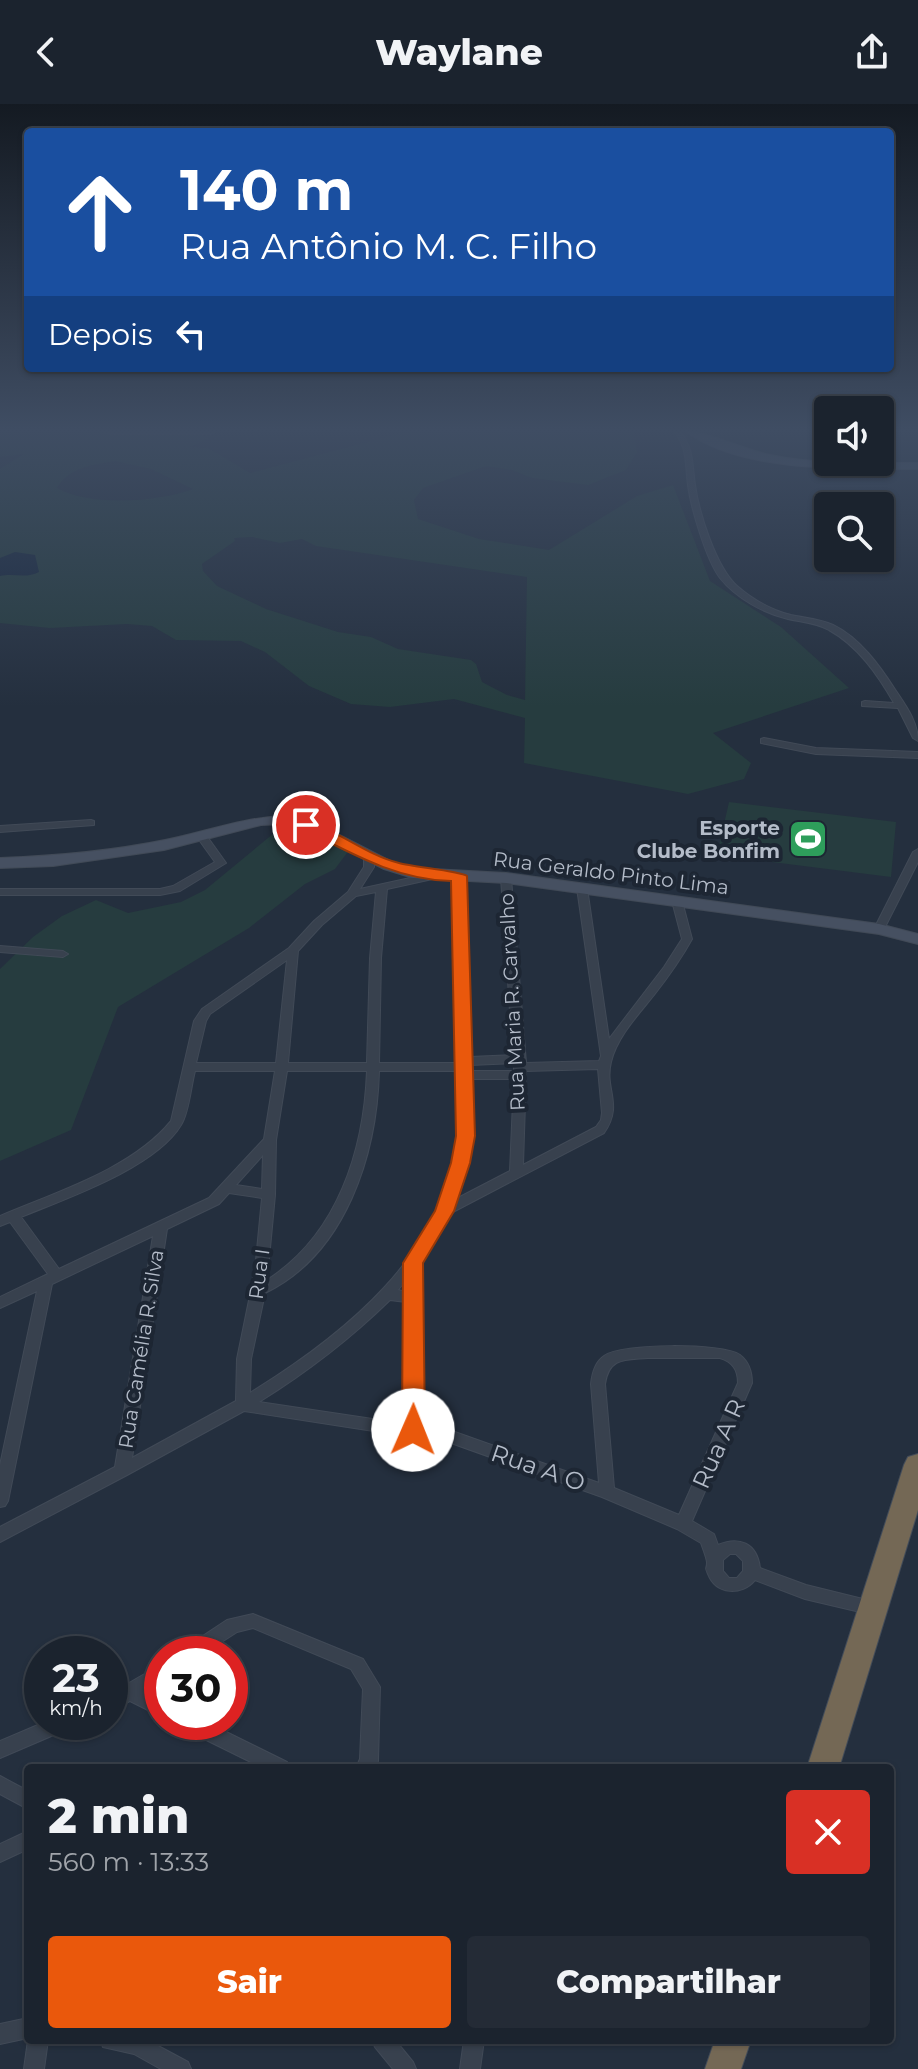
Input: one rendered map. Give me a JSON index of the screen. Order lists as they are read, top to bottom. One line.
{"streets":{"main road":["Rua Geraldo Pinto Lima"],"street":["Rua Maria R. Carvalho","Rua I","Rua Camélia R. Silva","Rua A R","Rua A O"]},"crossings":[["Rua Geraldo Pinto Lima","Rua Maria R. Carvalho"],["Rua I","Rua A O"],["Rua A R","Rua A O"]],"places":{"sports":["Esporte Clube Bonfim"]},"page":{"header":"Waylane","turn":["140 m","Rua Antônio M. C. Filho"],"then":"Depois","speed":"23 km/h","limit":"30","heading":["2 min","560 m · 13:33"],"buttons":["Sair","Compartilhar"]}}
